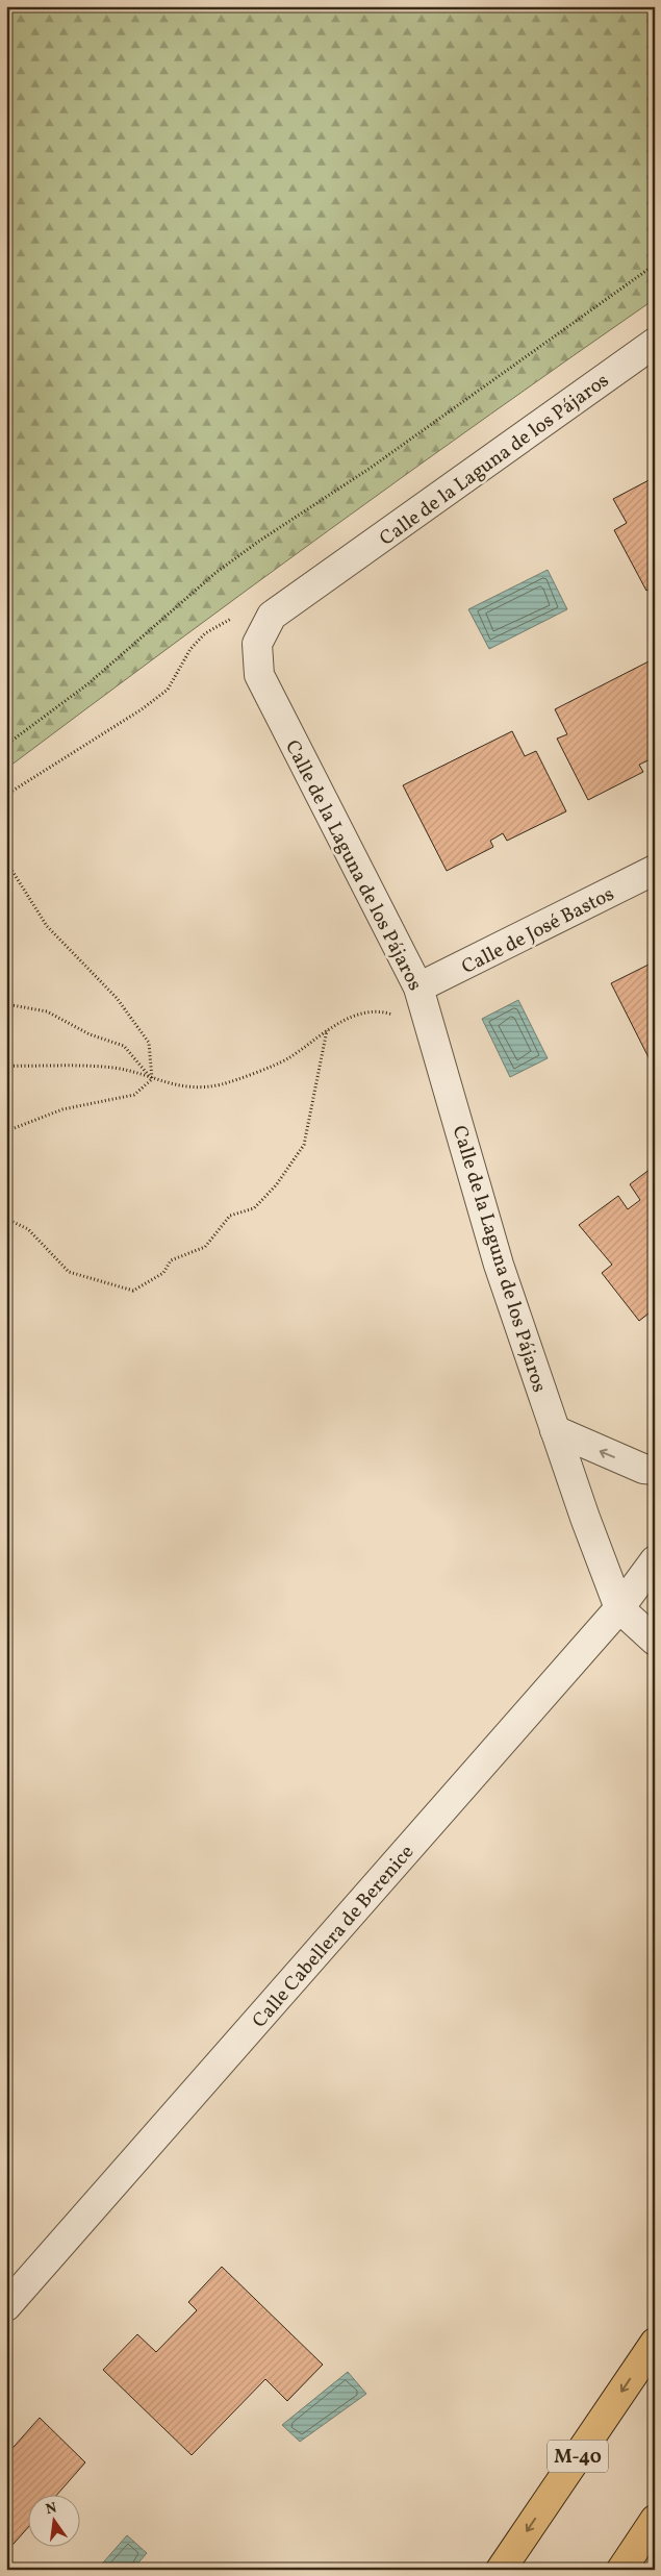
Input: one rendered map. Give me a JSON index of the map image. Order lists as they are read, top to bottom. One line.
{"streets":{"highway":["M-40"],"street":["Calle de la Laguna de los Pájaros","Calle de José Bastos","Calle Cabellera de Berenice"]},"crossings":[["Calle de la Laguna de los Pájaros","Calle de José Bastos"],["Calle de la Laguna de los Pájaros","Calle Cabellera de Berenice"]],"north":"top"}
